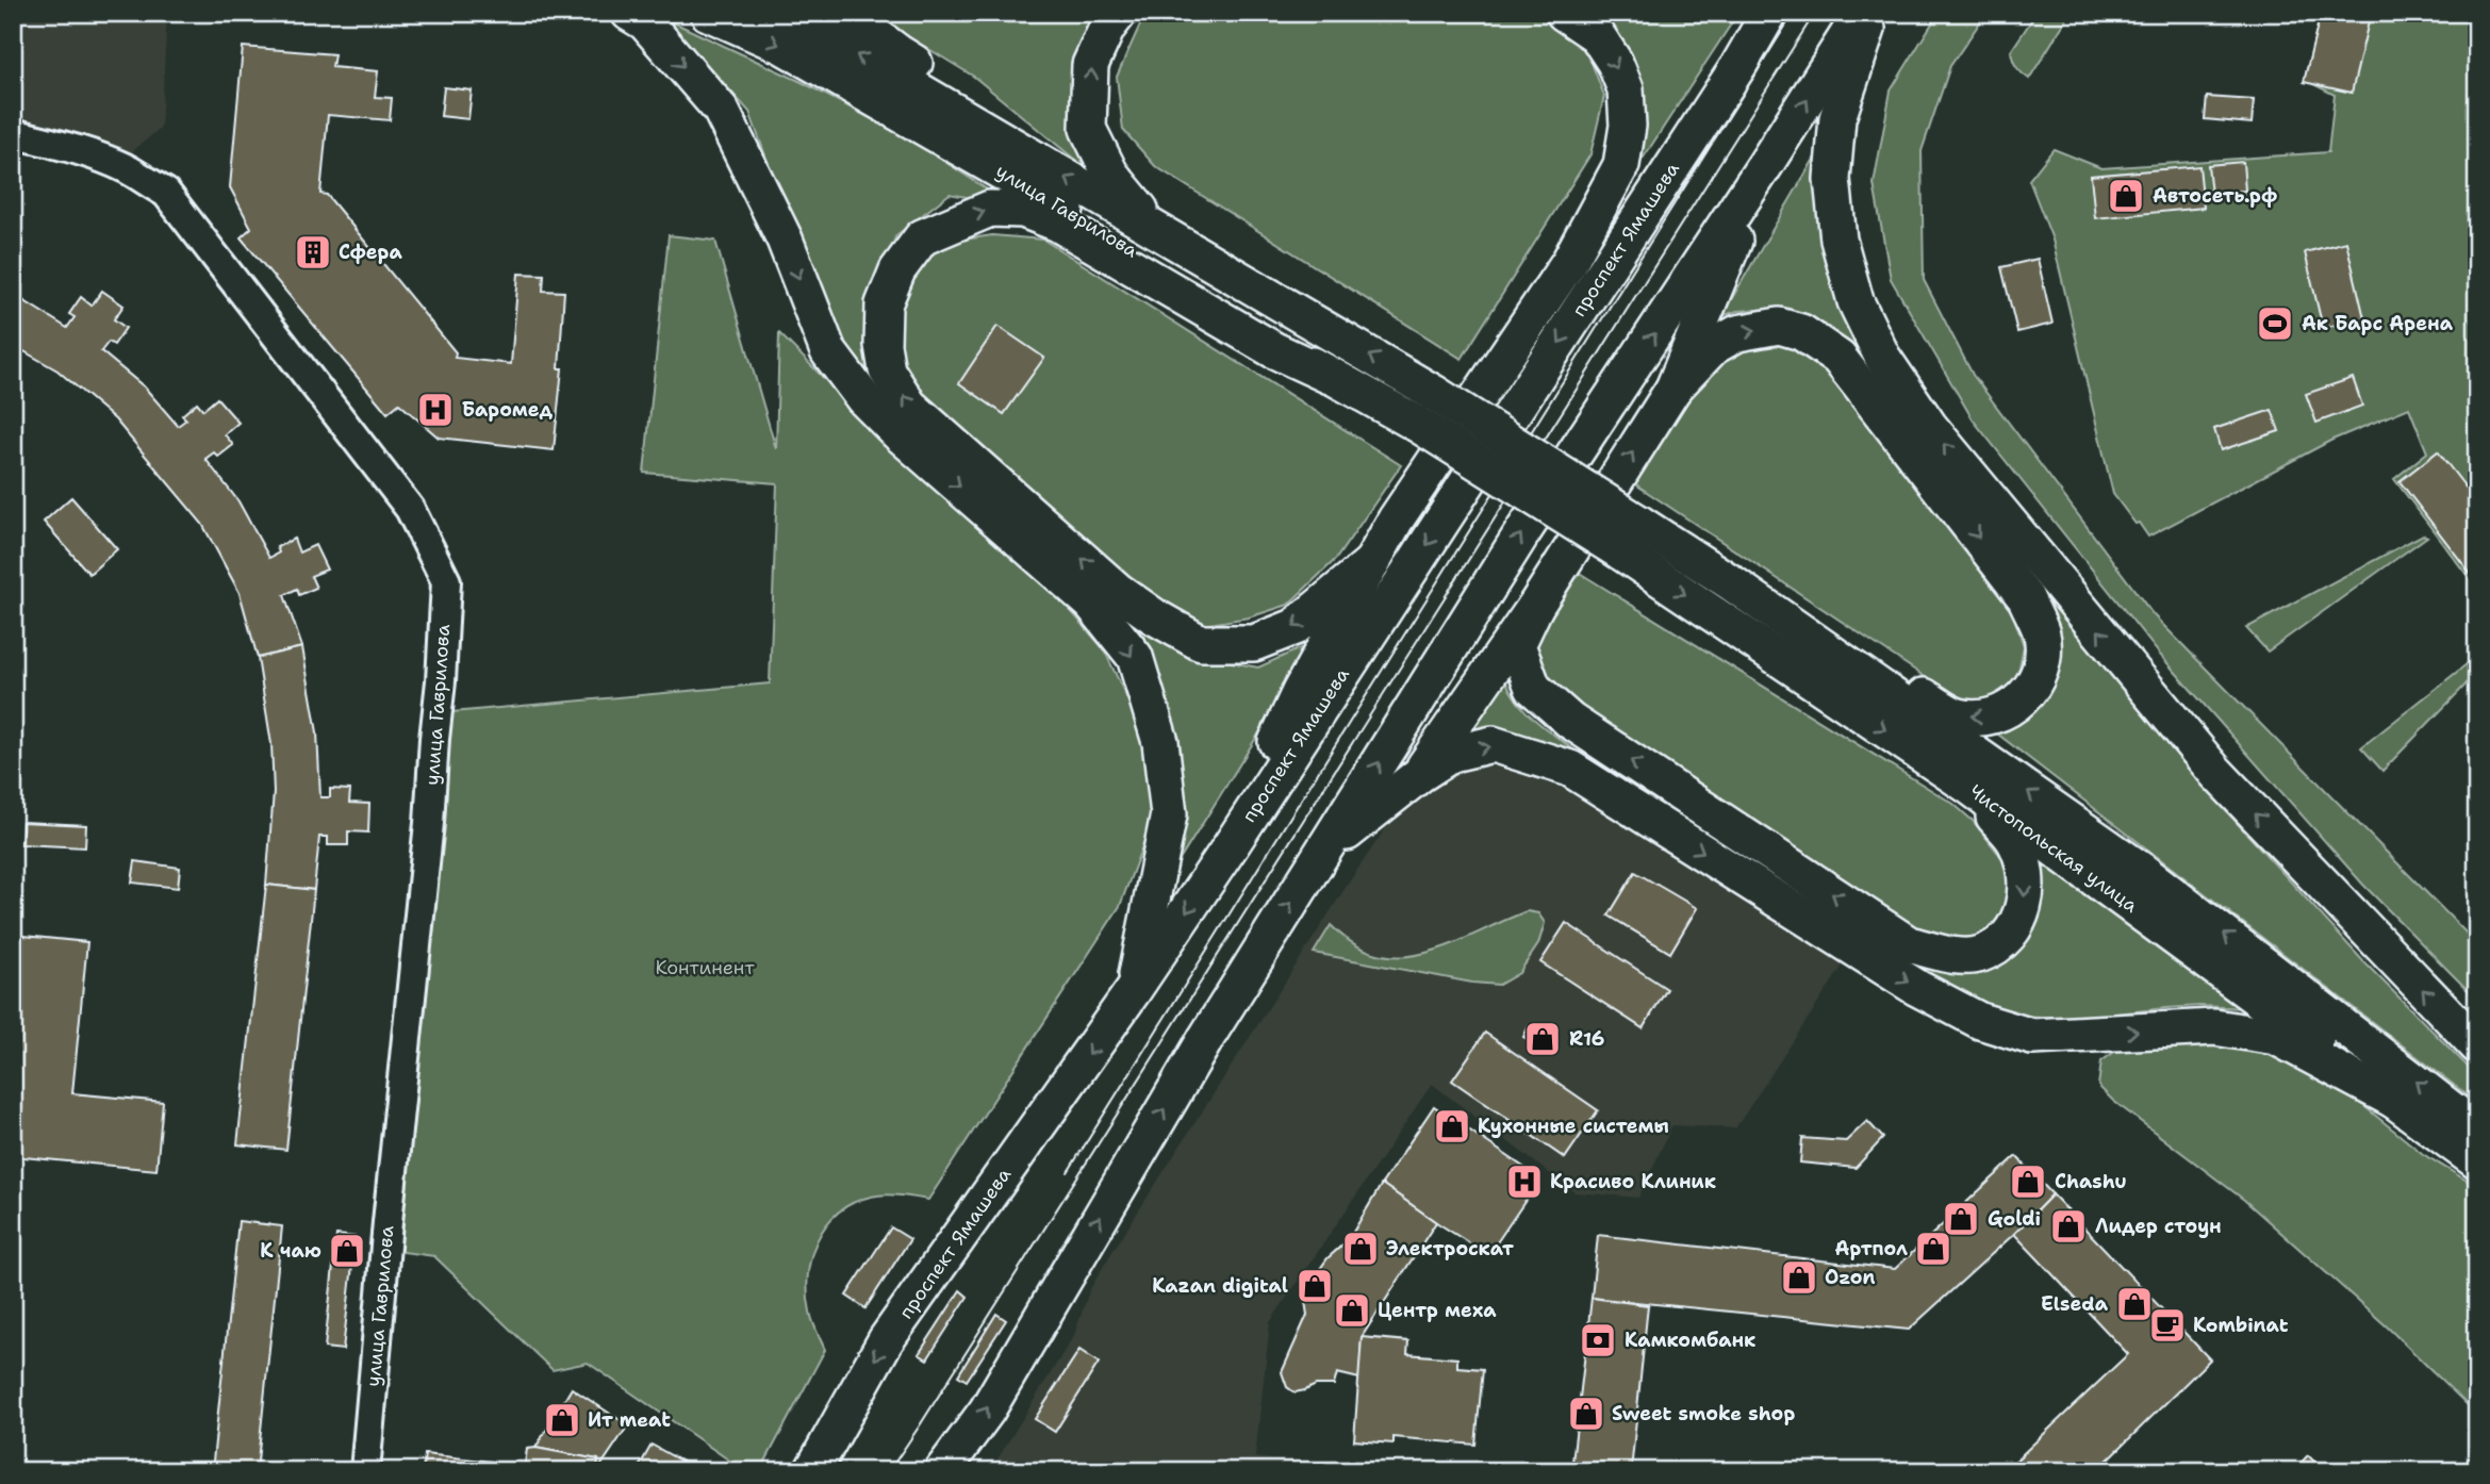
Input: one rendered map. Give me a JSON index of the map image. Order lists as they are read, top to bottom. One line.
{"streets":{"main road":["улица Гаврилова","проспект Ямашева","Чистопольская улица"]},"crossings":[["улица Гаврилова","Чистопольская улица"]],"parks":["Континент"],"places":{"shop":["Автосеть.рф","R16","Кухонные системы","Chashu","Goldi","Лидер стоун","Электроскат","Артпол","К чаю","Ozon","Kazan digital","Elseda","Центр меха","Sweet smoke shop","Ит meat"],"building":["Сфера"],"sports":["Ак Барс Арена"],"hospital":["Баромед","Красиво Клиник"],"cafe":["Kombinat"],"bank":["Камкомбанк"]}}
